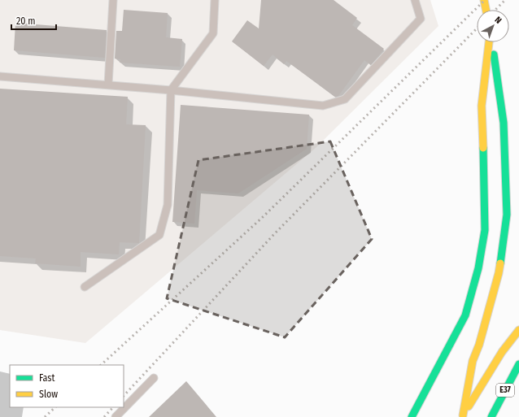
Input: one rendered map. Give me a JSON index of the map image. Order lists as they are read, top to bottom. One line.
{"streets":{"highway":["E37"]},"legend":["Fast","Slow"],"scale_bar":"20 m","north":"top right"}
